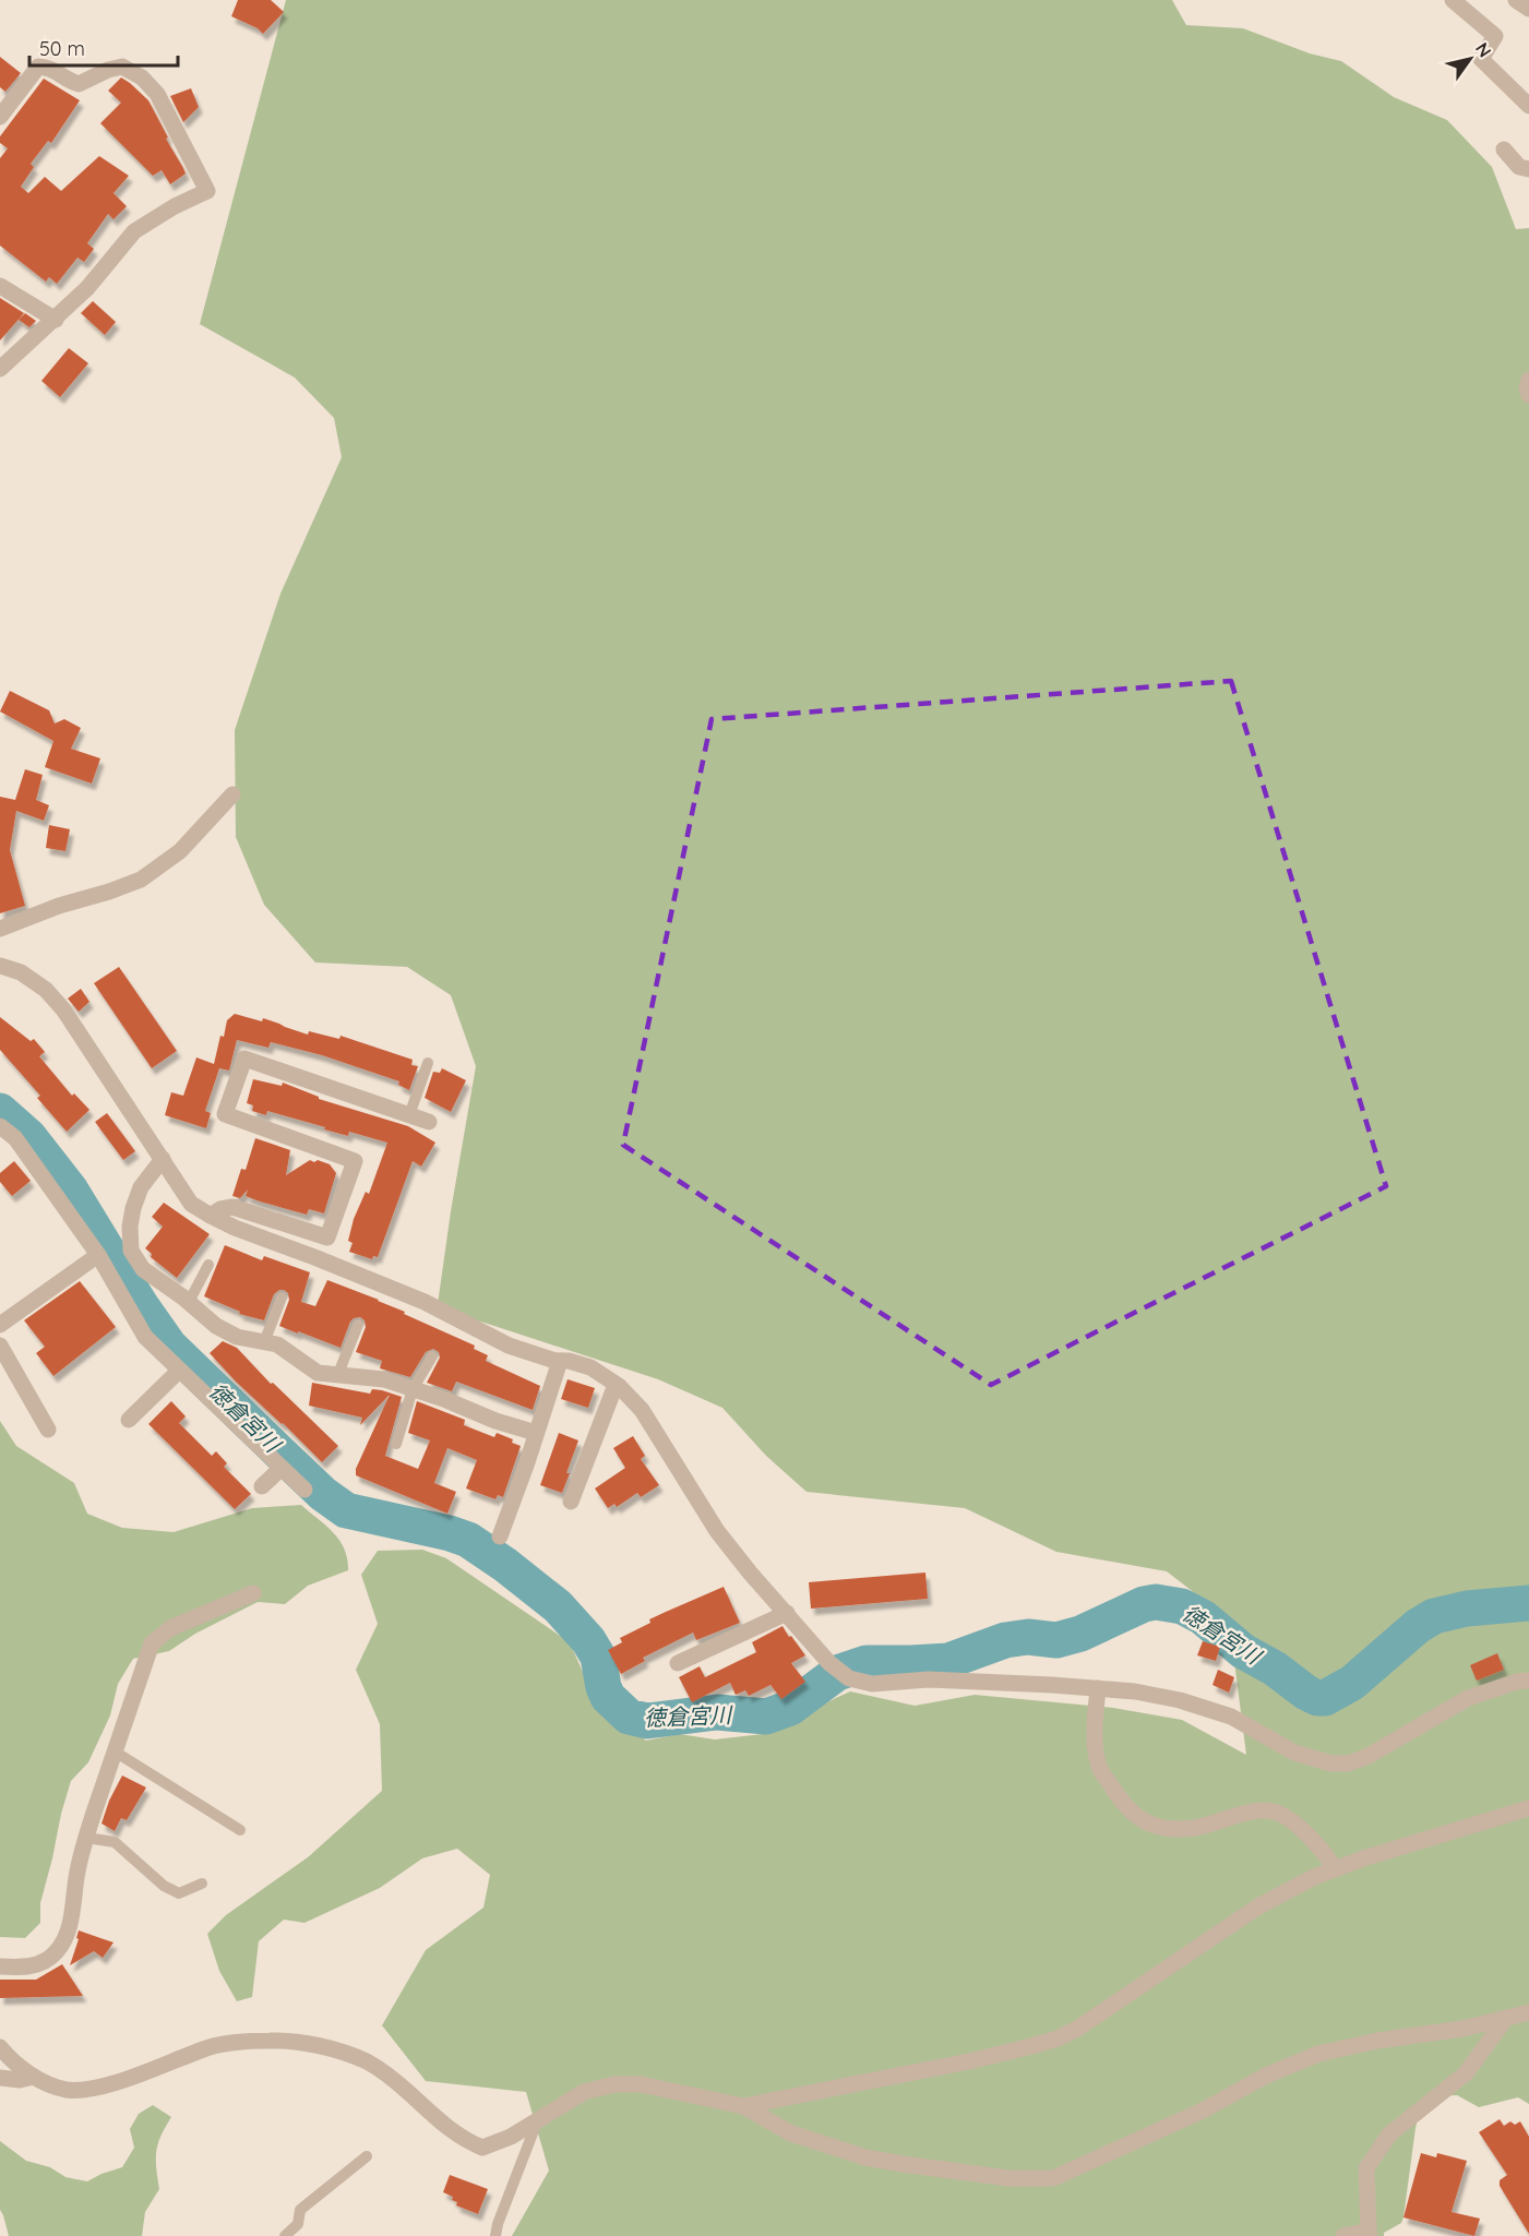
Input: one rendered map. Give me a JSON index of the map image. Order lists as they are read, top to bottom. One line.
{"water":["徳倉宮川"],"scale_bar":"50 m","north":"top right"}
